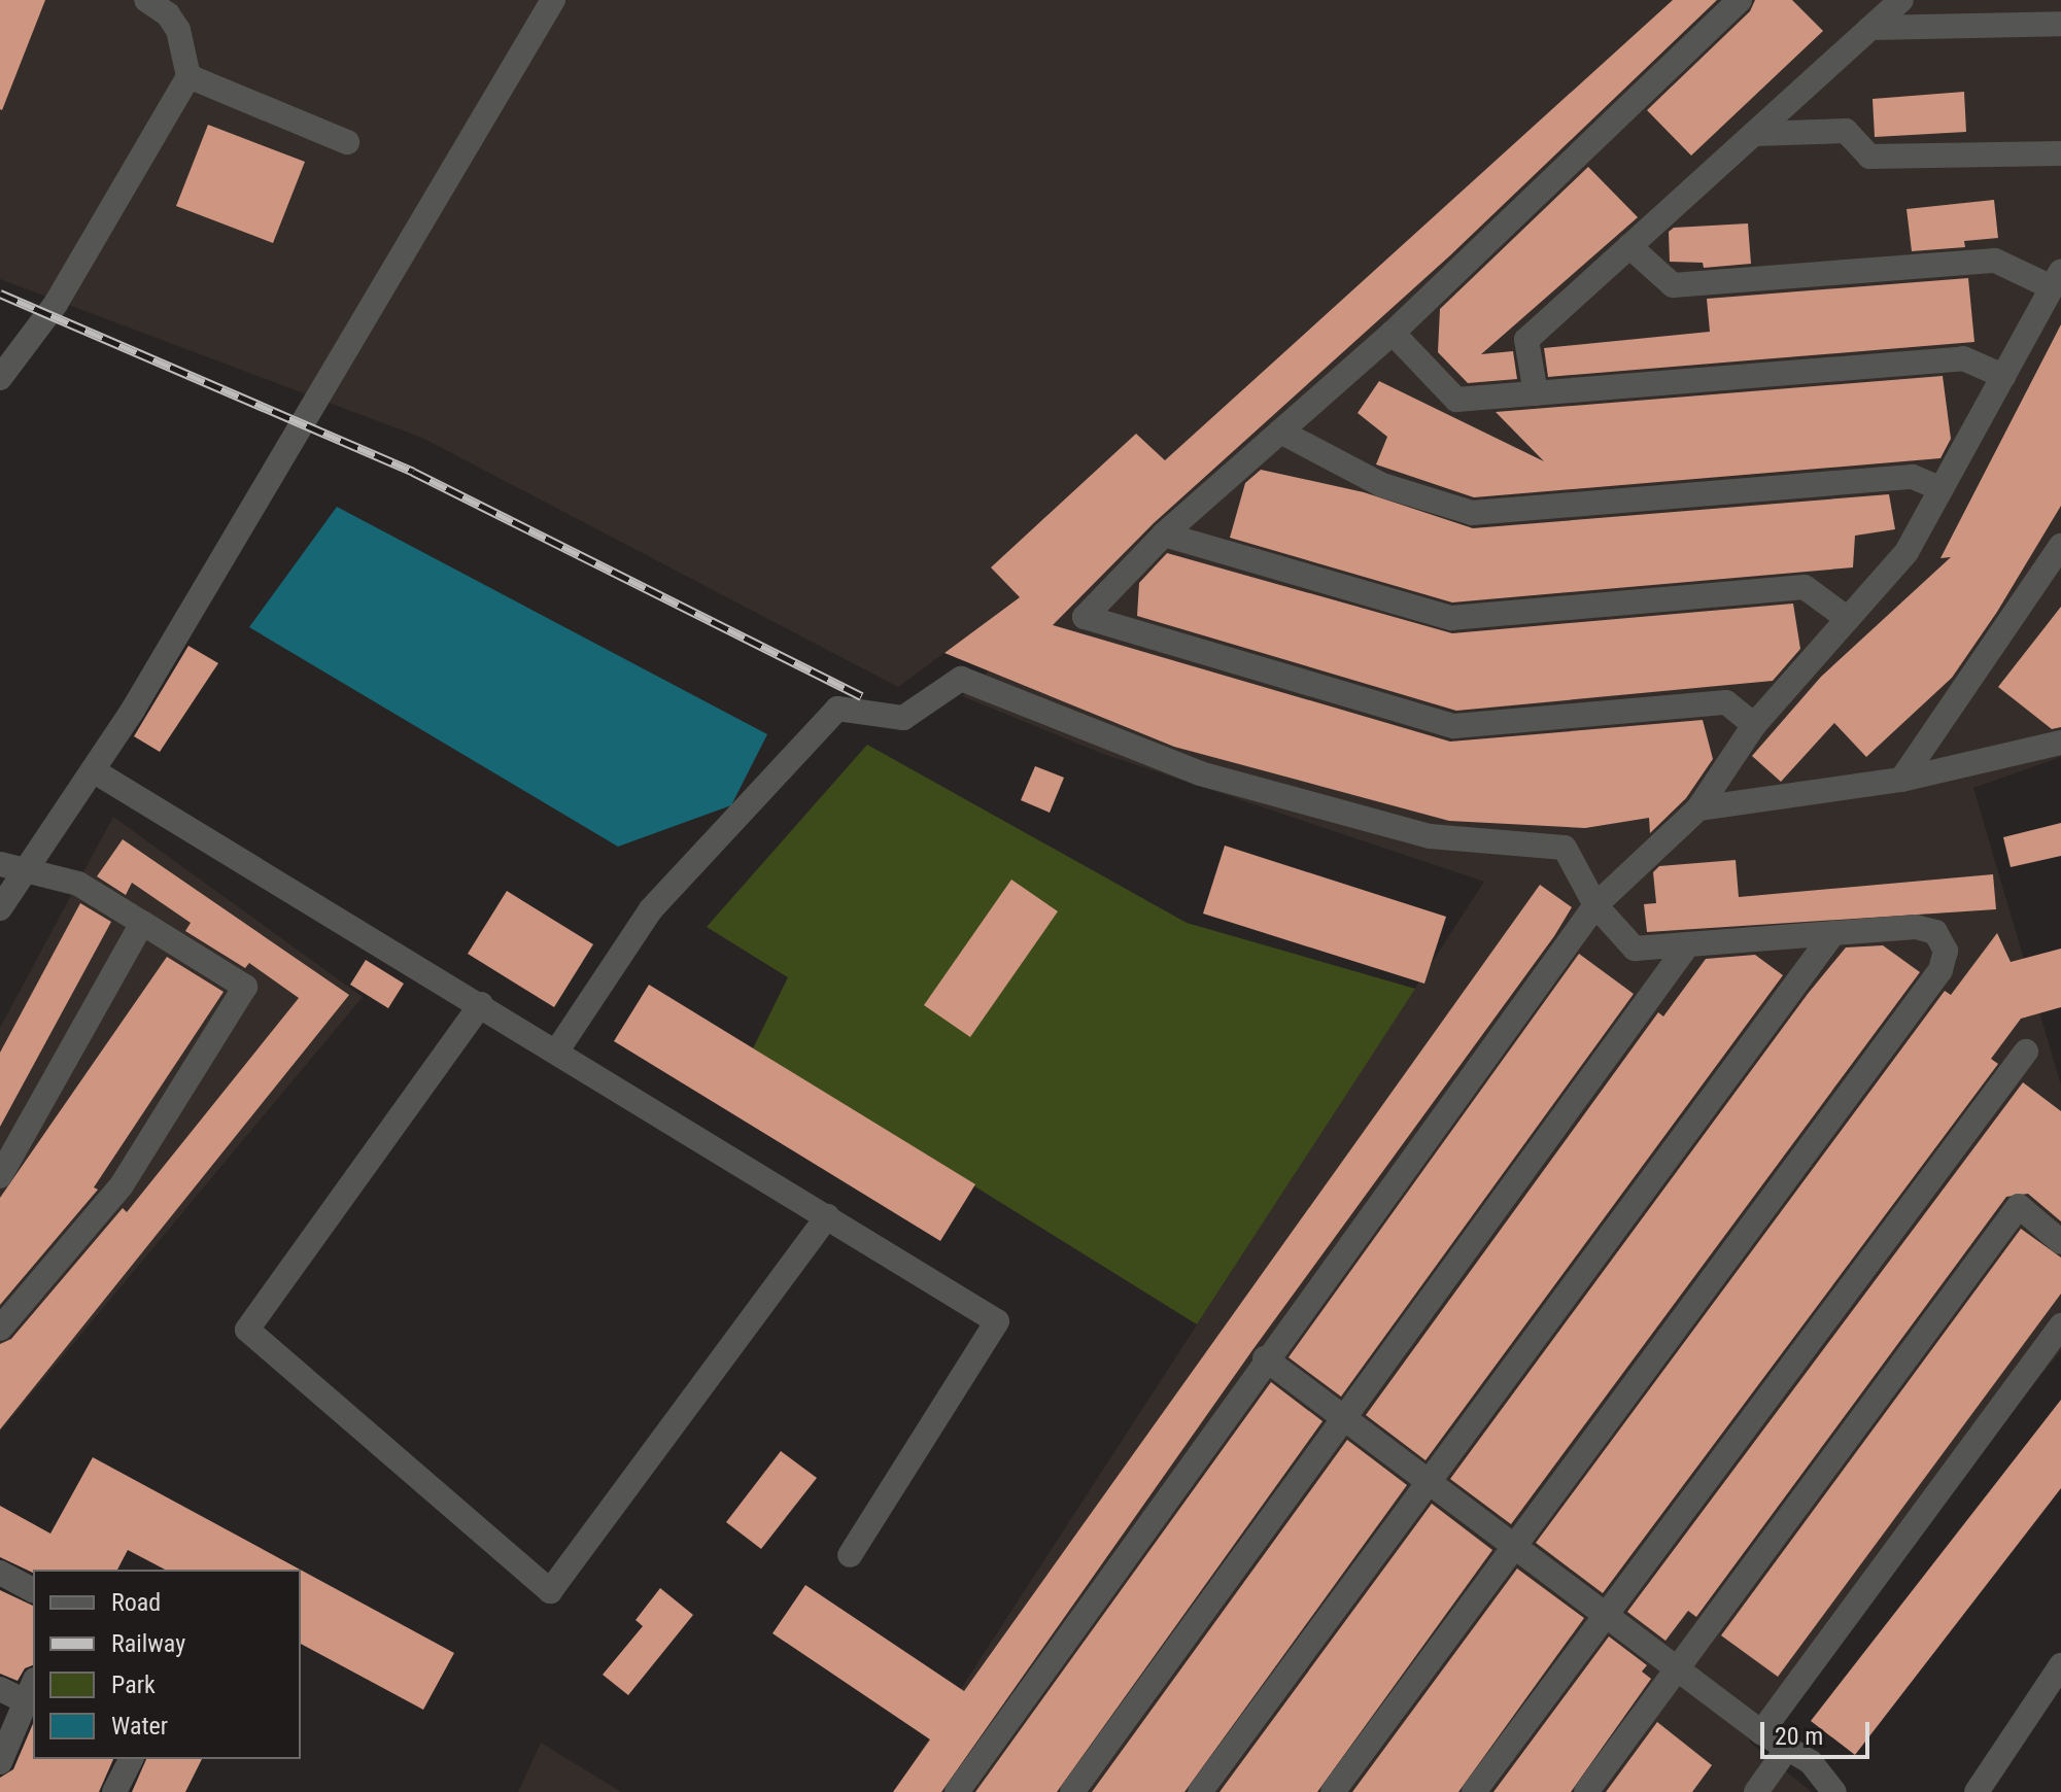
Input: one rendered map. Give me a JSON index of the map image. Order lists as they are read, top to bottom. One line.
{"legend":["Road","Railway","Park","Water"],"scale_bar":"20 m"}
